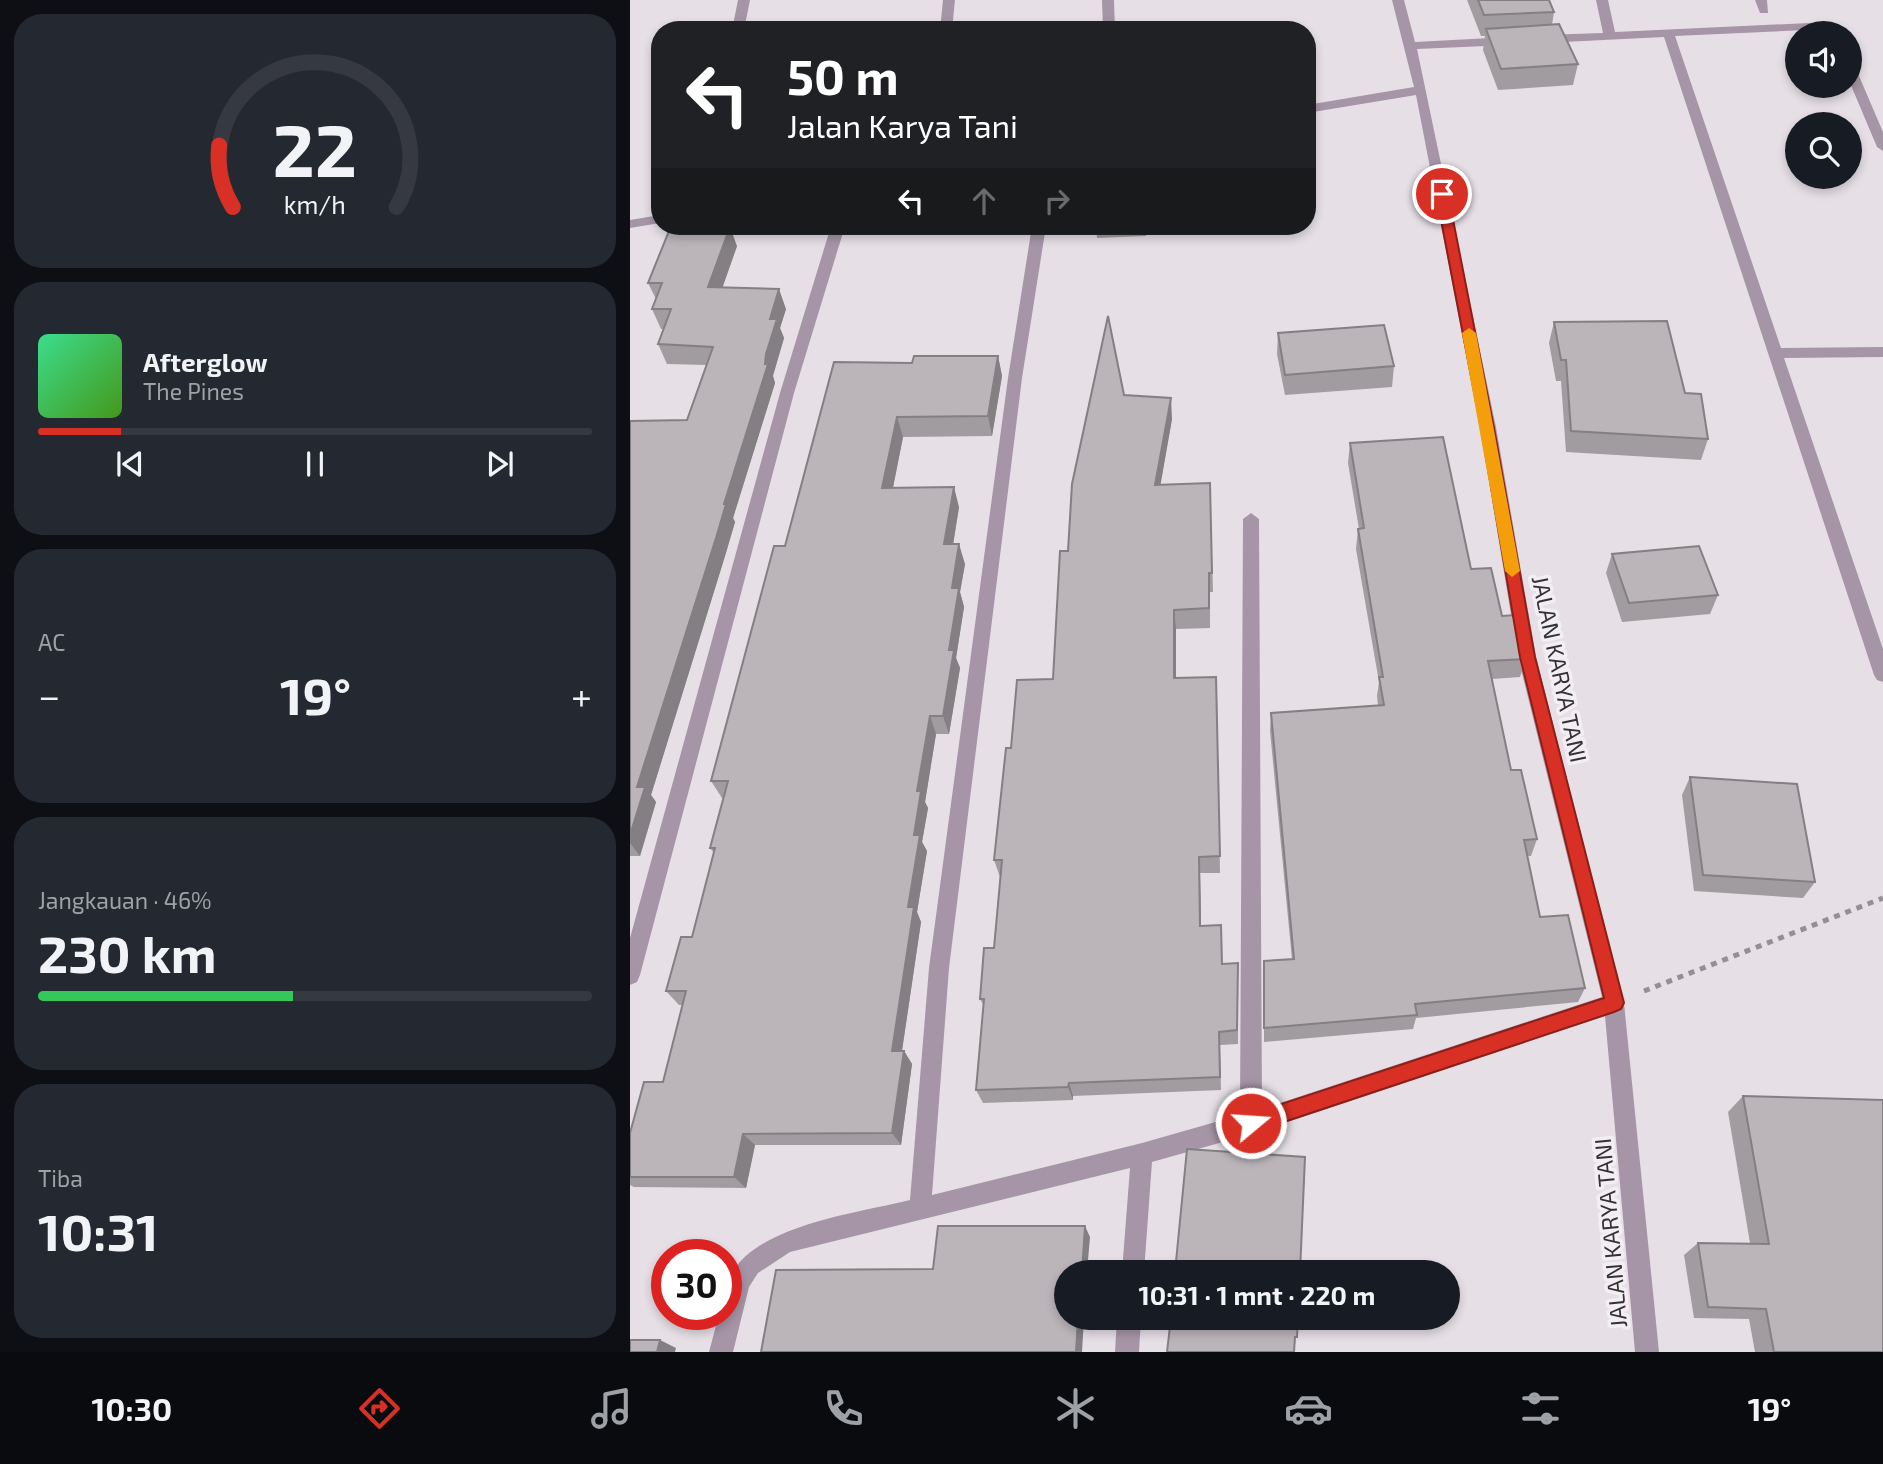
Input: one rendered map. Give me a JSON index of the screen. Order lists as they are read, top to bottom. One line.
{"streets":{"street":["JALAN KARYA TANI"]},"page":{"turn":["50 m","Jalan Karya Tani"],"song":["Afterglow","The Pines"],"tile":["AC",["Jangkauan · 46%","230 km"],["Tiba","10:31"]],"heat":["−","19°","+"],"limit":"30","trip":"10:31 · 1 mnt · 220 m","tabs":["10:30","19°"],"gauge":["22","km/h"]}}
